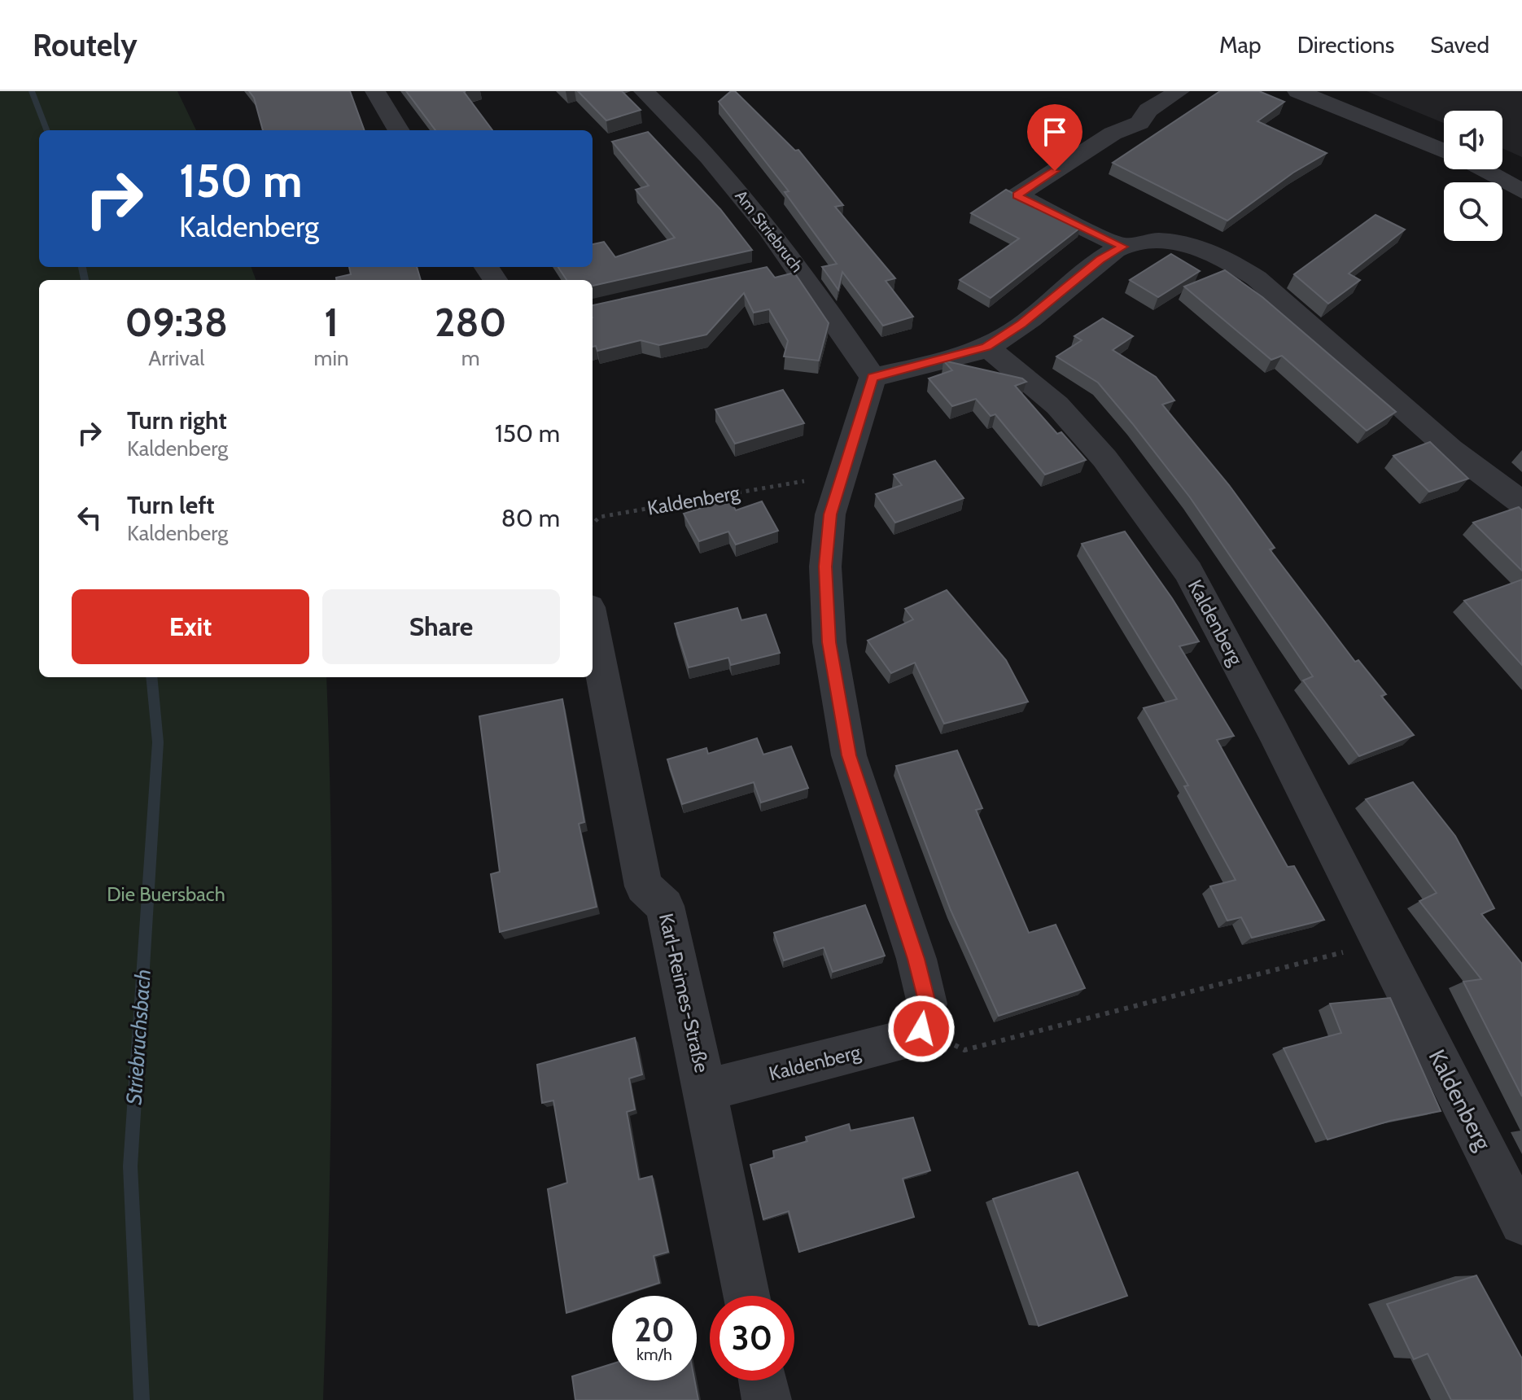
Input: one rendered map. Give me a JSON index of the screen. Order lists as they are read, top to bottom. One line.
{"streets":{"street":["Am Striebruch","Kaldenberg","Karl-Reimes-Straße"]},"crossings":[["Kaldenberg","Karl-Reimes-Straße"]],"water":["Striebruchsbach"],"parks":["Die Buersbach"],"page":{"header":"Routely","nav":["Map","Directions","Saved"],"turn":["150 m","Kaldenberg"],"eta":["09:38","Arrival","1","min","280","m"],"list":[{"name":"Turn right","note":"Kaldenberg","value":"150 m"},{"name":"Turn left","note":"Kaldenberg","value":"80 m"}],"buttons":["Exit","Share"],"speed":"20 km/h","limit":"30"}}
